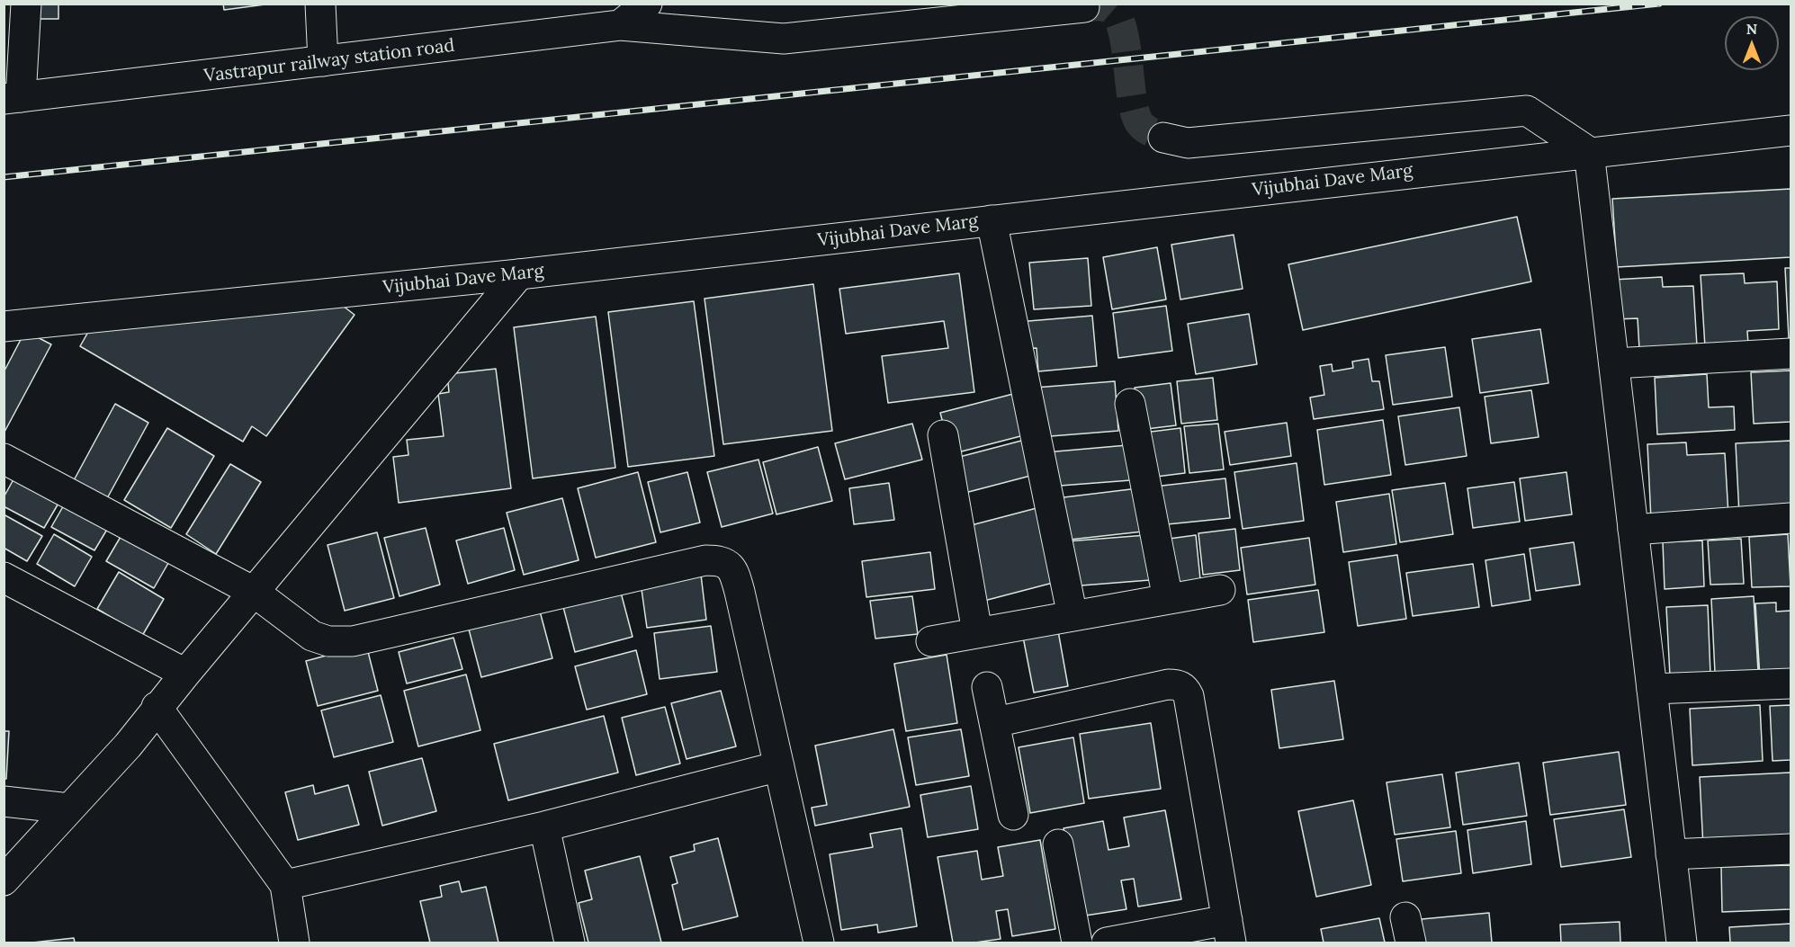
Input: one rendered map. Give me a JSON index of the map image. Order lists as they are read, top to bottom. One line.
{"streets":{"street":["Vastrapur railway station road","Vijubhai Dave Marg"]},"north":"top"}
